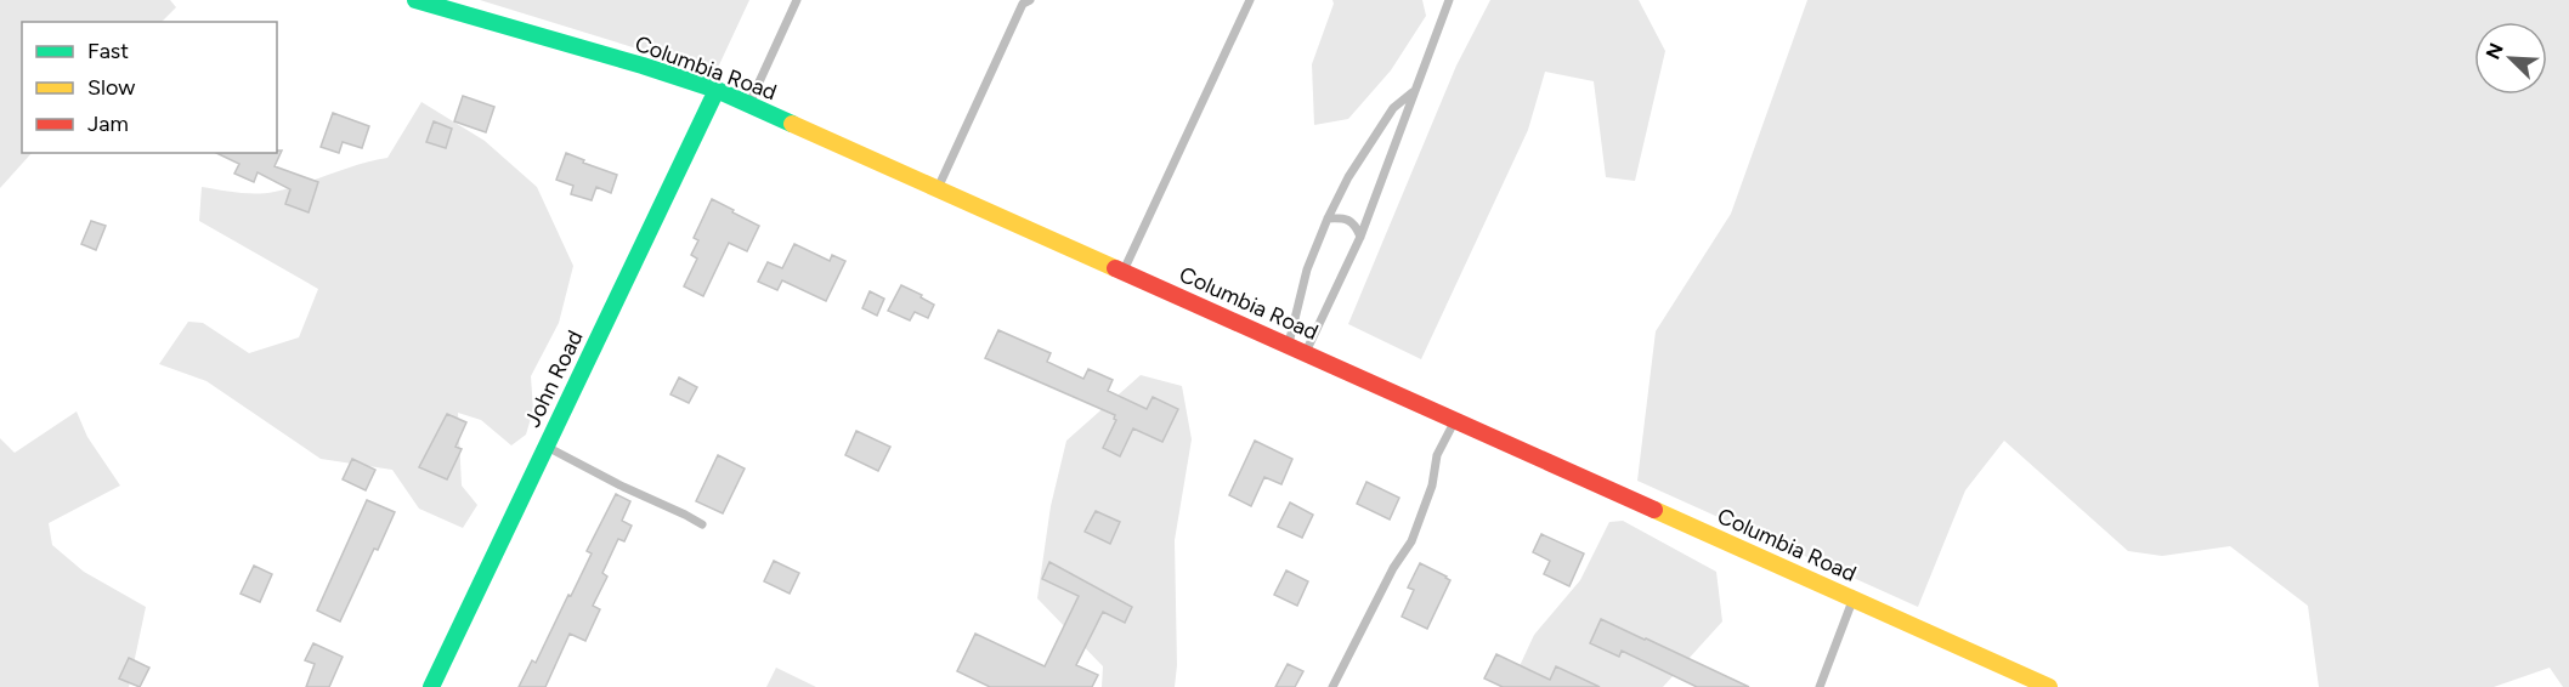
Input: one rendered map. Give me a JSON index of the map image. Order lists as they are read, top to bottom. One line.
{"streets":{"main road":["Columbia Road","John Road"]},"crossings":[["Columbia Road","John Road"]],"legend":["Fast","Slow","Jam"],"north":"top left"}
